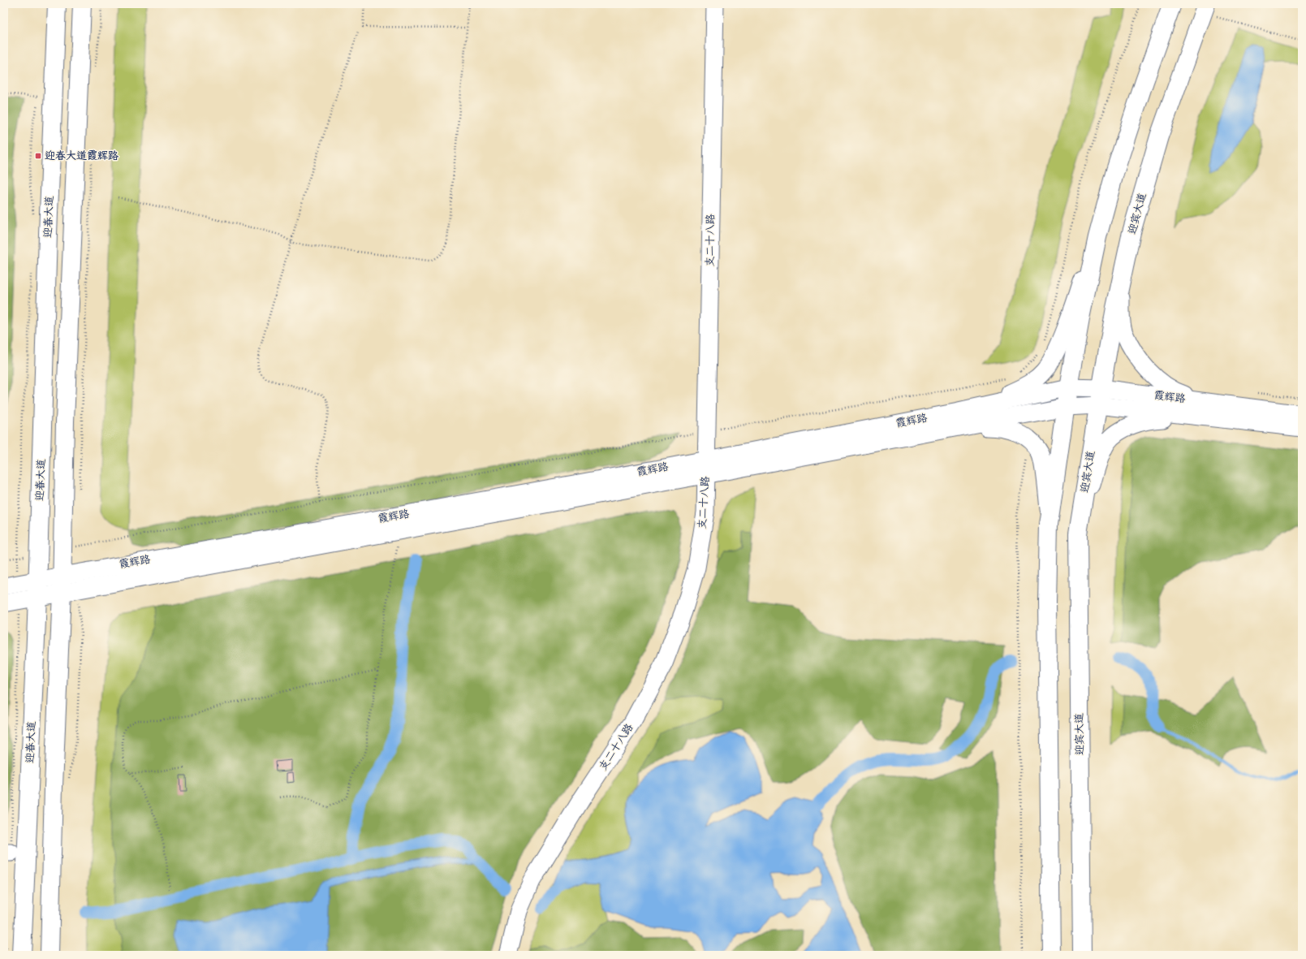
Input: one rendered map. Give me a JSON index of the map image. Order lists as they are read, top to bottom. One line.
{"streets":{"main road":["迎宾大道","迎春大道"],"street":["支二十八路","霞辉路"]},"crossings":[["迎宾大道","霞辉路"],["迎春大道","霞辉路"],["支二十八路","霞辉路"]],"places":{"transit":["迎春大道霞辉路"]}}
